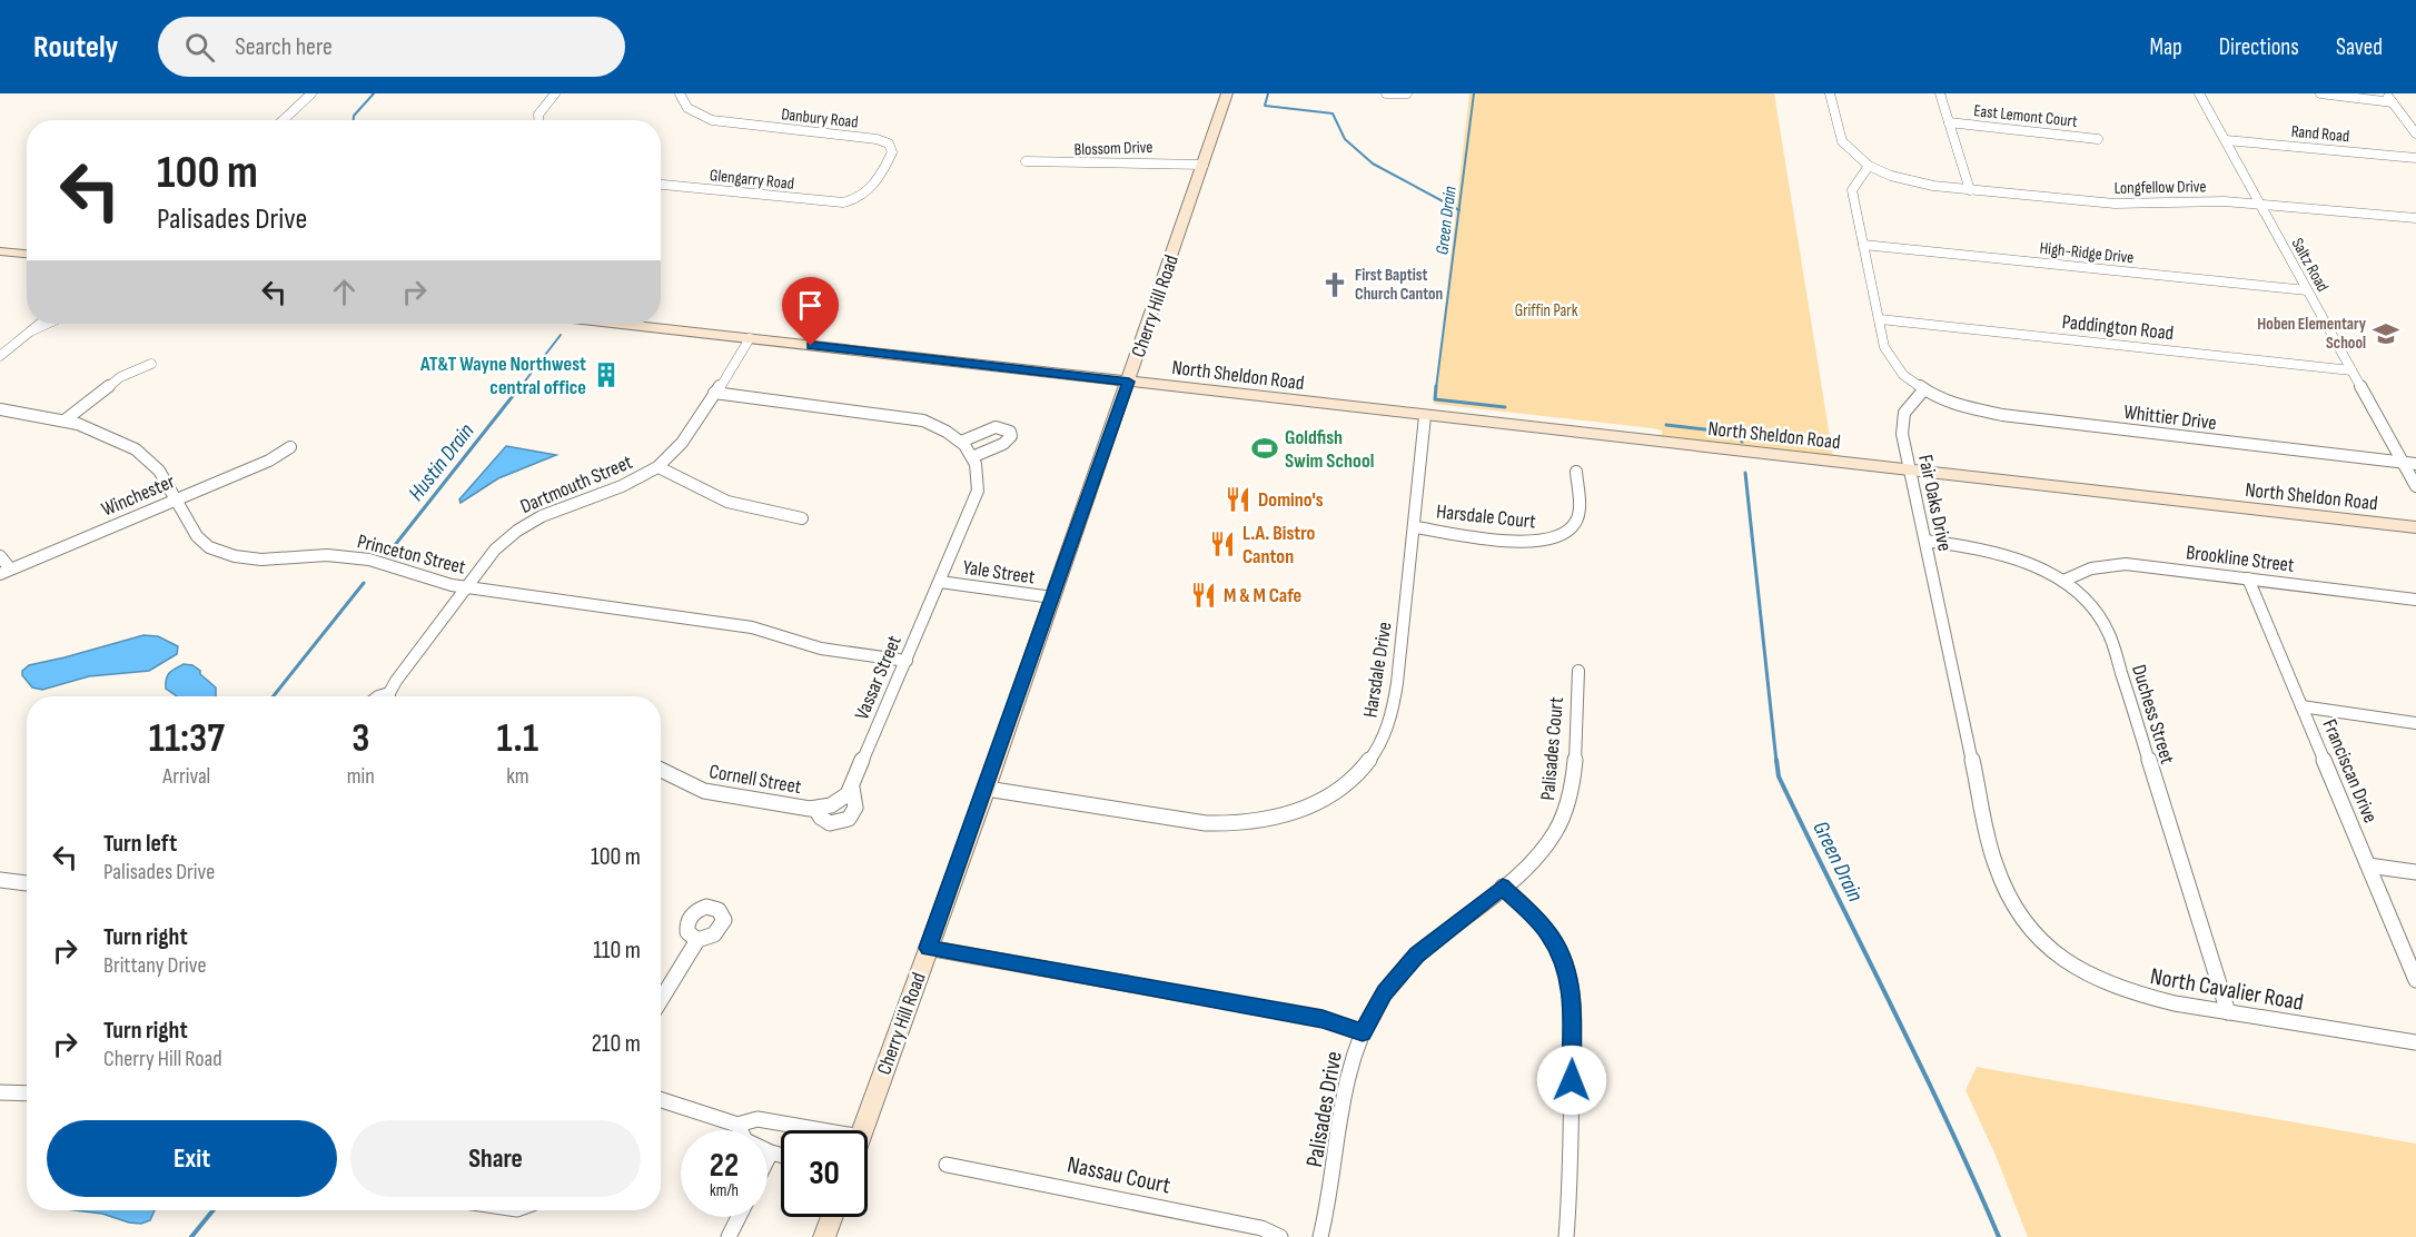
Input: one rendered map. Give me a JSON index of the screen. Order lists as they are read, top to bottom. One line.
{"streets":{"street":["East Lemont Court","Danbury Road","Rand Road","Blossom Drive","Glengarry Road","Longfellow Drive","High-Ridge Drive","Saltz Road","Cherry Hill Road","Paddington Road","North Sheldon Road","Whittier Drive","Dartmouth Street","Winchester","Fair Oaks Drive","Harsdale Court","Princeton Street","Brookline Street","Yale Street","Harsdale Drive","Vassar Street","Duchess Street","Palisades Court","Franciscan Drive","Cornell Street","North Cavalier Road","Palisades Drive","Nassau Court"]},"crossings":[["Danbury Road","Glengarry Road"],["Rand Road","Saltz Road"],["Blossom Drive","Cherry Hill Road"],["Longfellow Drive","Saltz Road"],["High-Ridge Drive","Saltz Road"],["Saltz Road","Paddington Road"],["Saltz Road","Whittier Drive"],["Cherry Hill Road","North Sheldon Road"],["Cherry Hill Road","Yale Street"],["Cherry Hill Road","Harsdale Drive"],["North Sheldon Road","Dartmouth Street"],["North Sheldon Road","Fair Oaks Drive"],["North Sheldon Road","Harsdale Drive"],["Whittier Drive","Fair Oaks Drive"],["Dartmouth Street","Princeton Street"],["Winchester","Princeton Street"],["Fair Oaks Drive","Duchess Street"],["Fair Oaks Drive","North Cavalier Road"],["Harsdale Court","Harsdale Drive"],["Princeton Street","Vassar Street"],["Brookline Street","Duchess Street"],["Brookline Street","Franciscan Drive"],["Yale Street","Vassar Street"],["Vassar Street","Cornell Street"],["Duchess Street","North Cavalier Road"],["Palisades Court","Palisades Drive"]],"water":["Green Drain","Hustin Drain"],"parks":["Griffin Park"],"places":{"church":["First Baptist Church Canton"],"school or university":["Hoben Elementary School"],"building":["AT&T Wayne Northwest central office"],"sports":["Goldfish Swim School"],"restaurant":["Domino's","L.A. Bistro Canton","M & M Cafe"]},"page":{"header":"Routely","search":"Search here","nav":["Map","Directions","Saved"],"turn":["100 m","Palisades Drive"],"eta":["11:37","Arrival","3","min","1.1","km"],"list":[{"name":"Turn left","note":"Palisades Drive","value":"100 m"},{"name":"Turn right","note":"Brittany Drive","value":"110 m"},{"name":"Turn right","note":"Cherry Hill Road","value":"210 m"}],"buttons":["Exit","Share"],"speed":"22 km/h","limit":"30"}}
